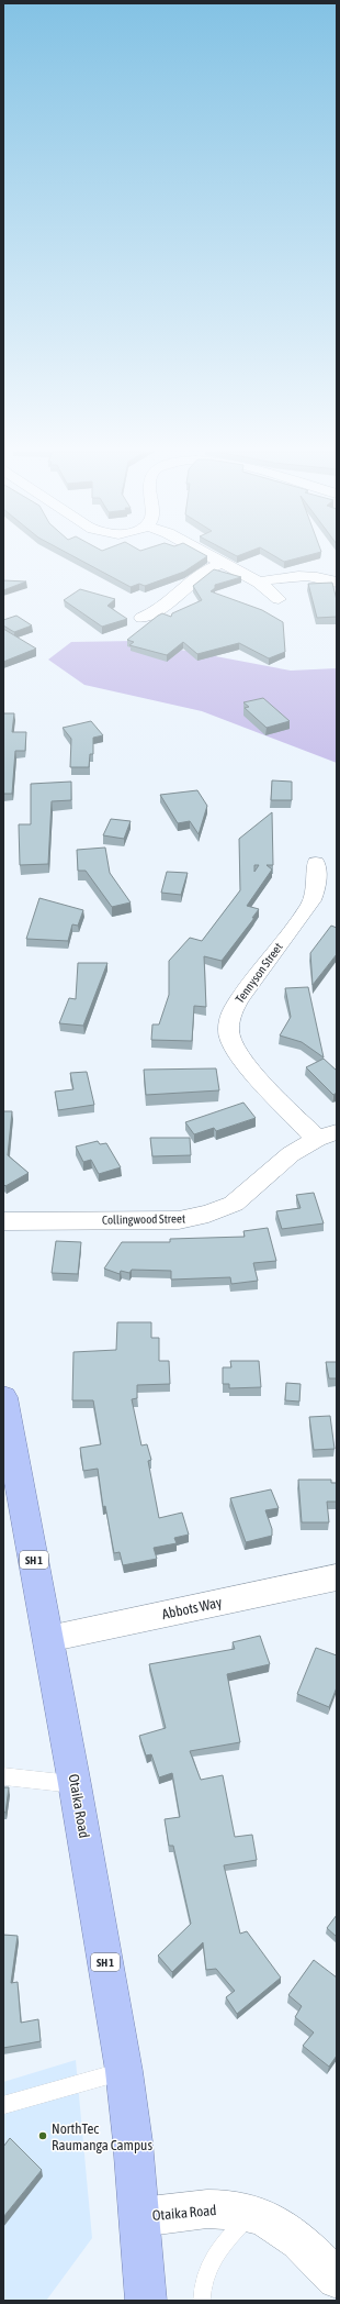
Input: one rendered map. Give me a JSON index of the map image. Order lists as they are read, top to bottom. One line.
{"streets":{"highway":["SH 1","Otaika Road"],"street":["Tennyson Street","Collingwood Street","Abbots Way"]},"crossings":[["Tennyson Street","Collingwood Street"],["Abbots Way","Otaika Road"]],"places":["NorthTec Raumanga Campus"]}
